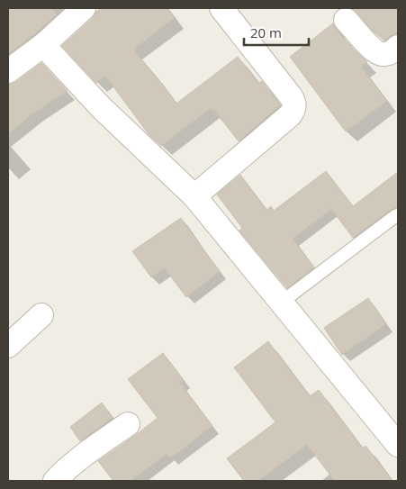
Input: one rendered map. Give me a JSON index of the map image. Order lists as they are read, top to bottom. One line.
{"scale_bar":"20 m"}
